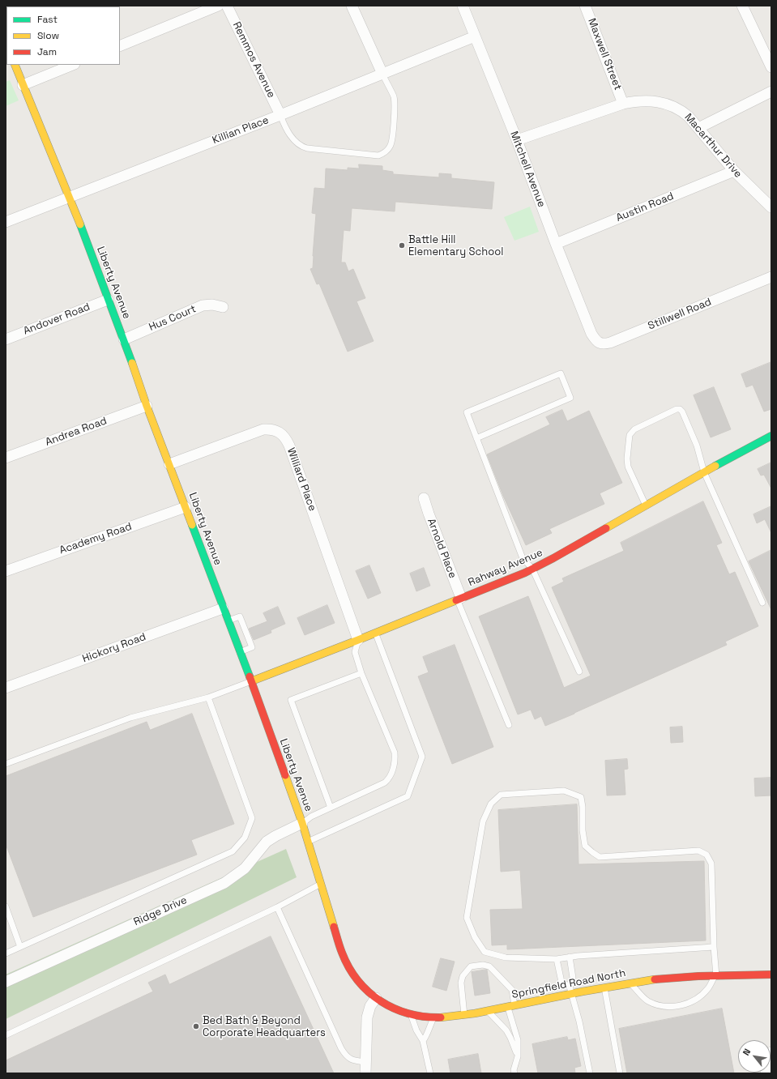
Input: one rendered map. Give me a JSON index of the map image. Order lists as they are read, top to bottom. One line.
{"streets":{"street":["Maxwell Street","Remmos Avenue","Killian Place","Macarthur Drive","Mitchell Avenue","Austin Road","Liberty Avenue","Stillwell Road","Hus Court","Andover Road","Andrea Road","Williard Place","Academy Road","Arnold Place","Rahway Avenue","Hickory Road","Ridge Drive","Springfield Road North"]},"crossings":[["Maxwell Street","Macarthur Drive"],["Remmos Avenue","Killian Place"],["Killian Place","Mitchell Avenue"],["Killian Place","Liberty Avenue"],["Macarthur Drive","Mitchell Avenue"],["Macarthur Drive","Austin Road"],["Mitchell Avenue","Austin Road"],["Mitchell Avenue","Stillwell Road"],["Liberty Avenue","Hus Court"],["Liberty Avenue","Andover Road"],["Liberty Avenue","Andrea Road"],["Liberty Avenue","Williard Place"],["Liberty Avenue","Academy Road"],["Liberty Avenue","Rahway Avenue"],["Liberty Avenue","Hickory Road"],["Liberty Avenue","Ridge Drive"],["Liberty Avenue","Springfield Road North"],["Williard Place","Rahway Avenue"],["Arnold Place","Rahway Avenue"]],"places":["Battle Hill Elementary School","Bed Bath & Beyond Corporate Headquarters"],"legend":["Fast","Slow","Jam"],"north":"top left"}
